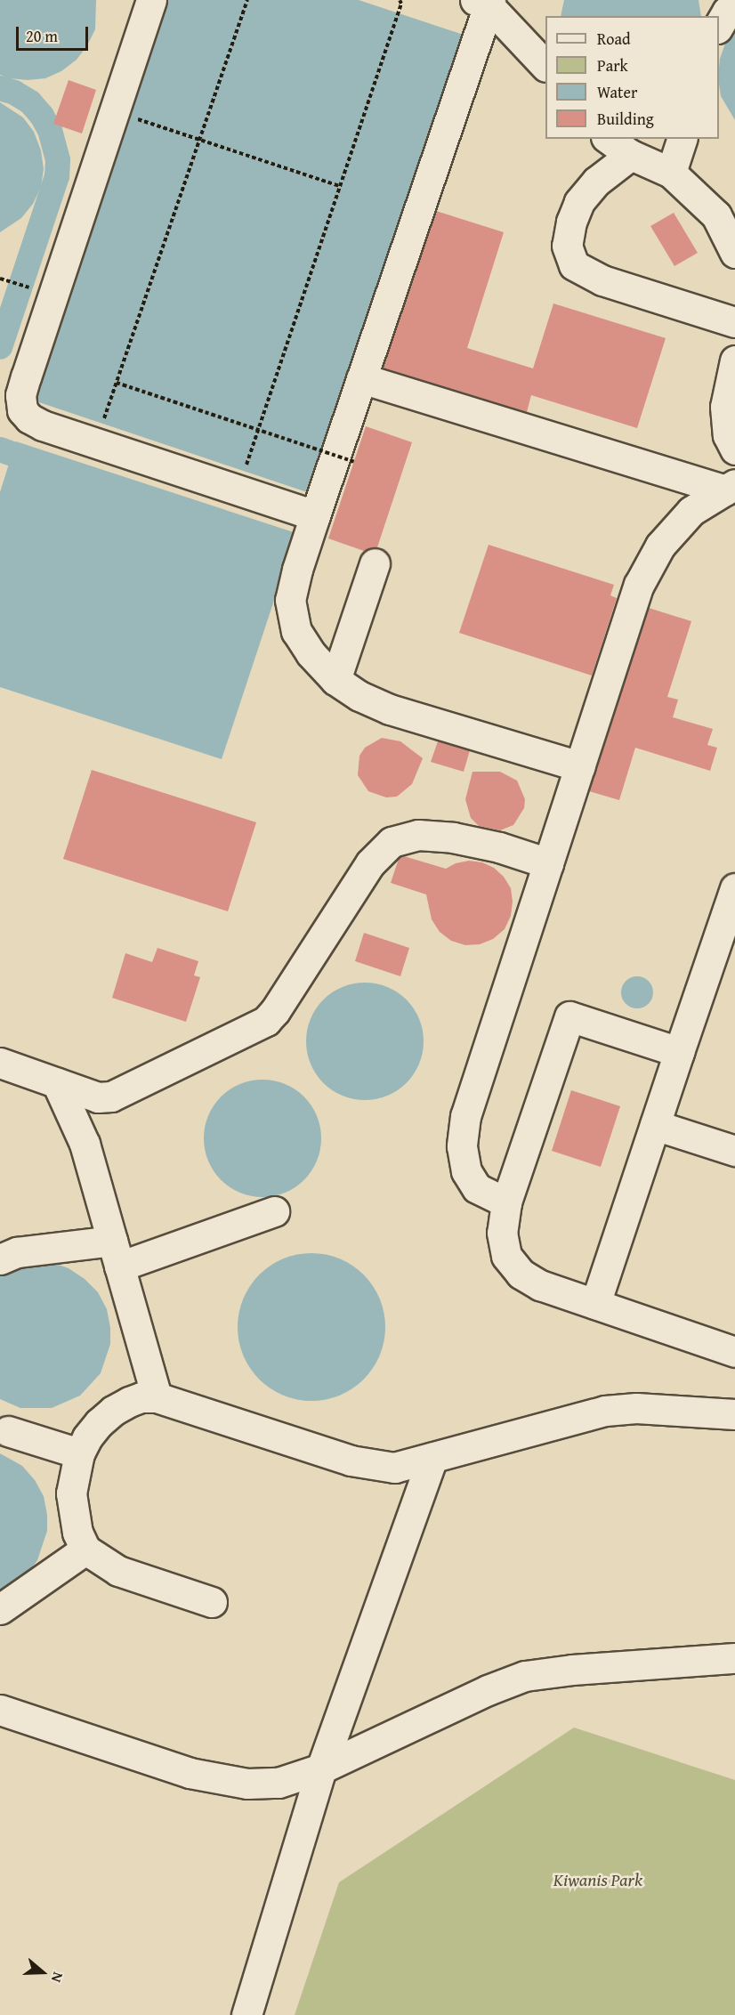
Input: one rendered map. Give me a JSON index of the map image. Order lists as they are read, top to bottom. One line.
{"parks":["Kiwanis Park"],"legend":["Road","Park","Water","Building"],"scale_bar":"20 m","north":"right"}
